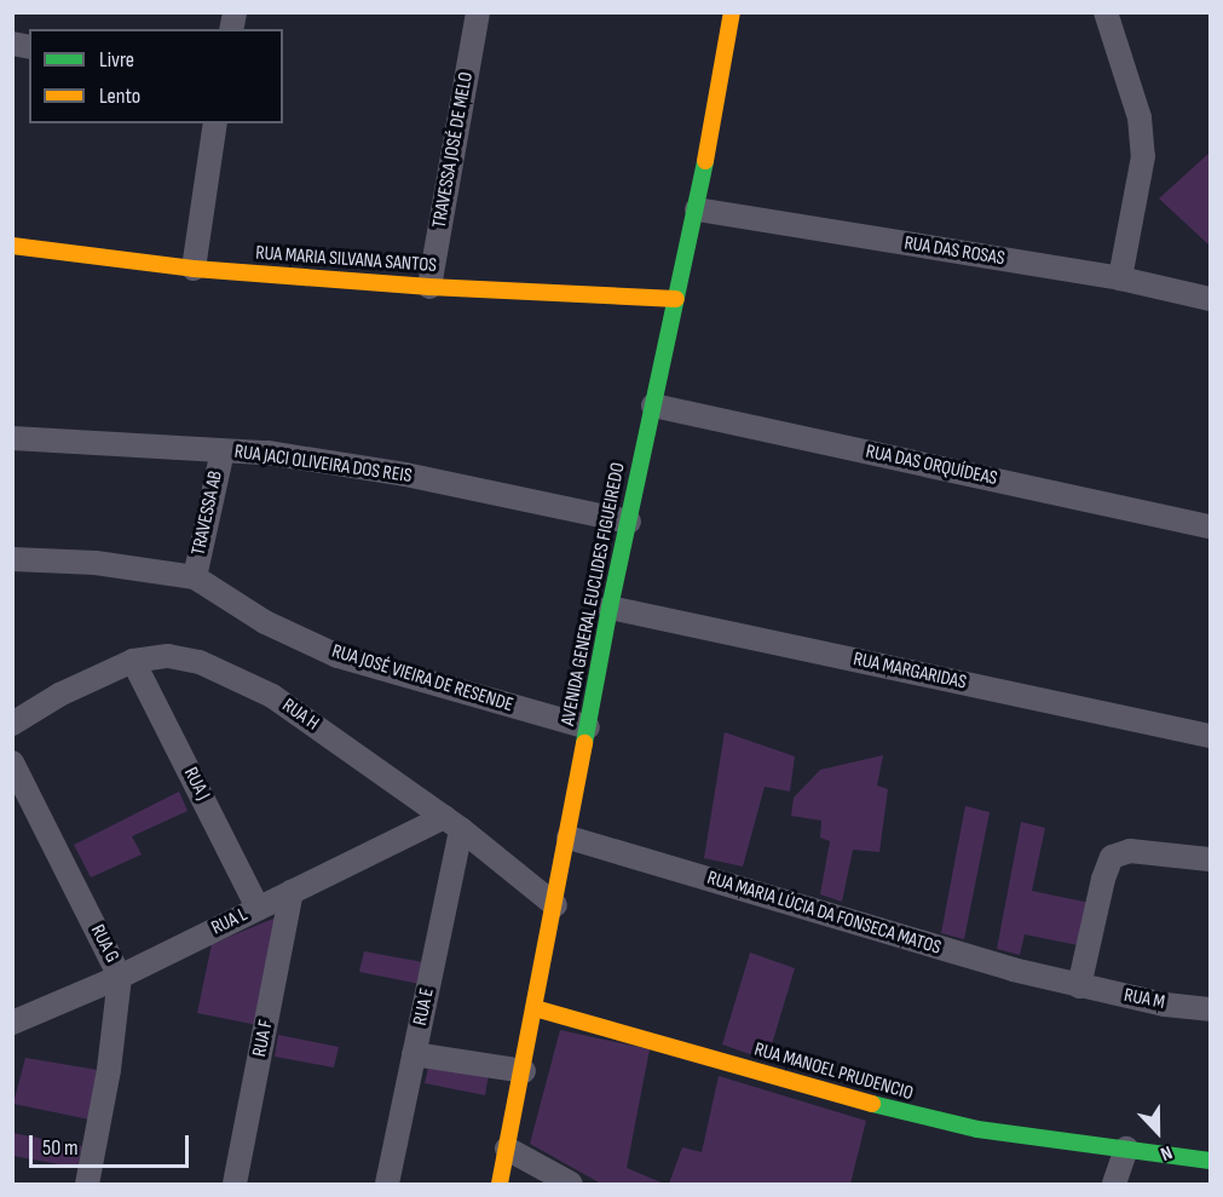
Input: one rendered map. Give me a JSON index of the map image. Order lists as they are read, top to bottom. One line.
{"streets":{"street":["TRAVESSA JOSÉ DE MELO","RUA DAS ROSAS","RUA MARIA SILVANA SANTOS","RUA JACI OLIVEIRA DOS REIS","RUA DAS ORQUÍDEAS","TRAVESSA AB","AVENIDA GENERAL EUCLIDES FIGUEIREDO","RUA MARGARIDAS","RUA JOSÉ VIEIRA DE RESENDE","RUA H","RUA J","RUA MARIA LÚCIA DA FONSECA MATOS","RUA L","RUA G","RUA M","RUA E","RUA F","RUA MANOEL PRUDENCIO"]},"crossings":[["TRAVESSA JOSÉ DE MELO","RUA MARIA SILVANA SANTOS"],["RUA DAS ROSAS","AVENIDA GENERAL EUCLIDES FIGUEIREDO"],["RUA MARIA SILVANA SANTOS","AVENIDA GENERAL EUCLIDES FIGUEIREDO"],["RUA JACI OLIVEIRA DOS REIS","TRAVESSA AB"],["RUA JACI OLIVEIRA DOS REIS","AVENIDA GENERAL EUCLIDES FIGUEIREDO"],["RUA DAS ORQUÍDEAS","AVENIDA GENERAL EUCLIDES FIGUEIREDO"],["TRAVESSA AB","RUA JOSÉ VIEIRA DE RESENDE"],["AVENIDA GENERAL EUCLIDES FIGUEIREDO","RUA MARGARIDAS"],["AVENIDA GENERAL EUCLIDES FIGUEIREDO","RUA JOSÉ VIEIRA DE RESENDE"],["AVENIDA GENERAL EUCLIDES FIGUEIREDO","RUA H"],["AVENIDA GENERAL EUCLIDES FIGUEIREDO","RUA MARIA LÚCIA DA FONSECA MATOS"],["AVENIDA GENERAL EUCLIDES FIGUEIREDO","RUA MANOEL PRUDENCIO"],["RUA H","RUA J"],["RUA H","RUA L"],["RUA H","RUA E"],["RUA J","RUA L"],["RUA MARIA LÚCIA DA FONSECA MATOS","RUA M"],["RUA L","RUA G"],["RUA L","RUA E"],["RUA L","RUA F"]],"legend":["Livre","Lento"],"scale_bar":"50 m","north":"bottom"}
